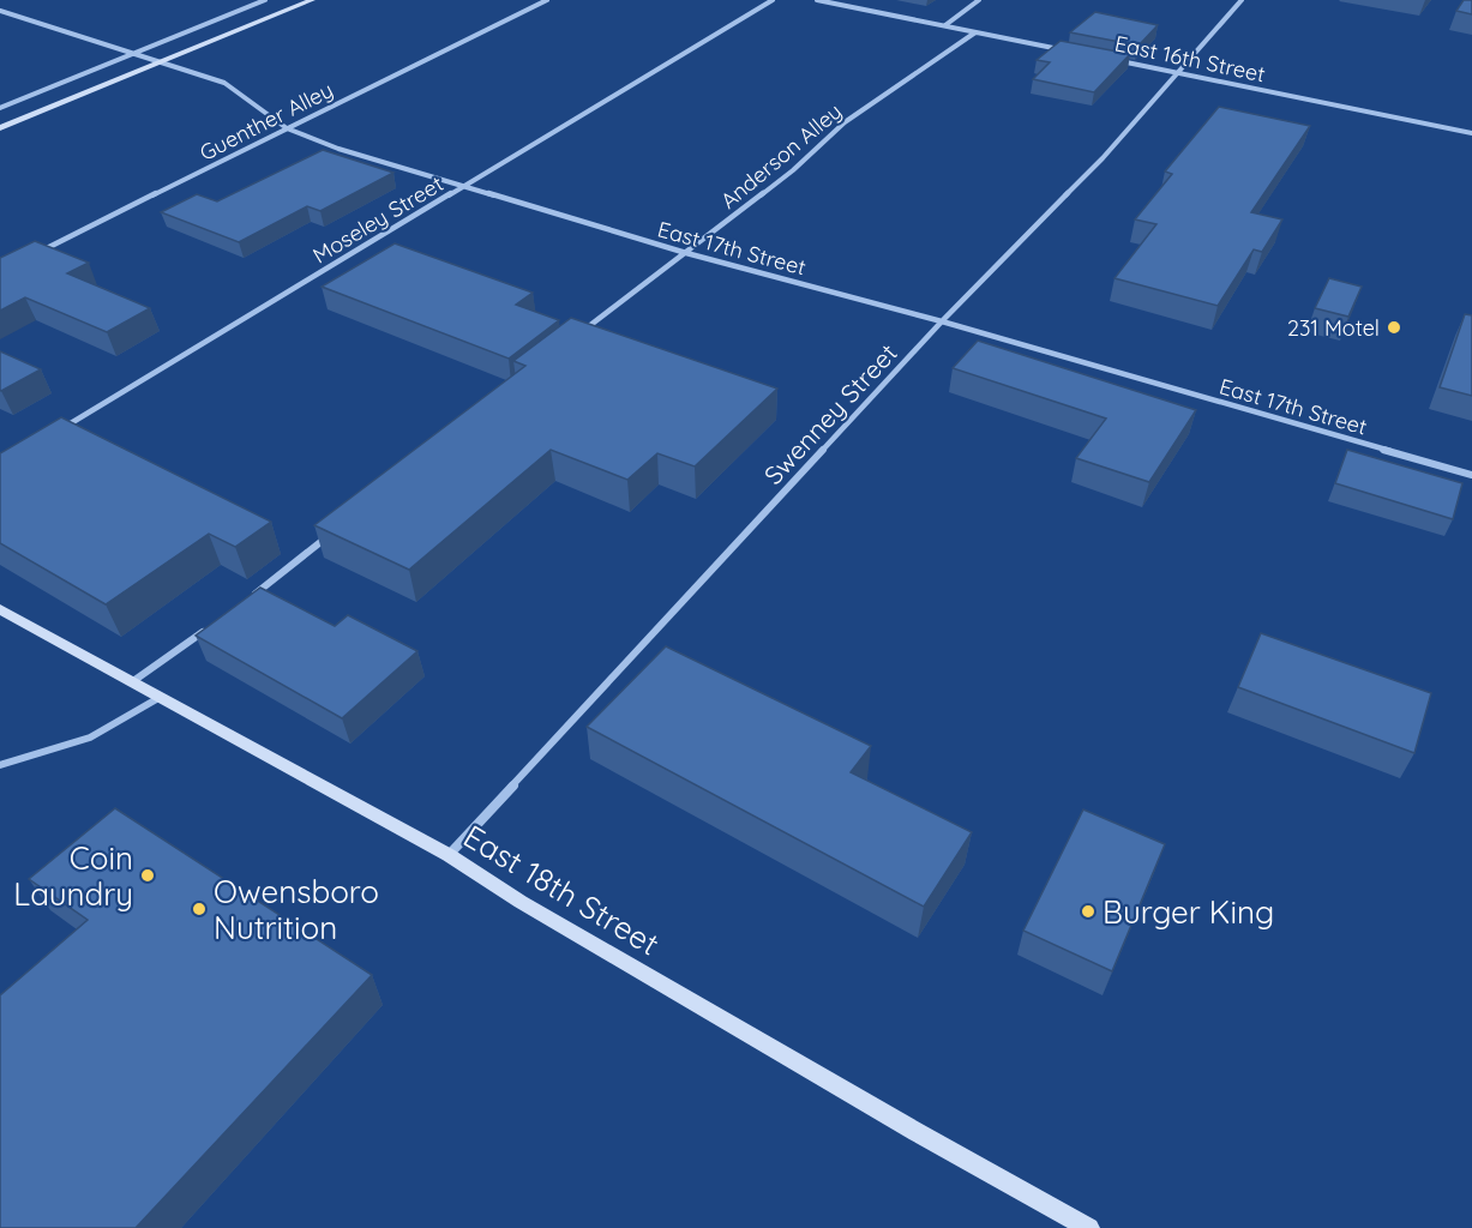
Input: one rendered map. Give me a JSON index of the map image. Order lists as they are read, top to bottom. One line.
{"streets":{"street":["East 16th Street","Guenther Alley","Anderson Alley","Moseley Street","East 17th Street","Swenney Street","East 18th Street"]},"crossings":[["East 16th Street","Swenney Street"],["Guenther Alley","East 17th Street"],["Anderson Alley","East 17th Street"],["Moseley Street","East 17th Street"],["East 17th Street","Swenney Street"],["Swenney Street","East 18th Street"]],"places":["231 Motel","Coin Laundry","Owensboro Nutrition","Burger King"]}
